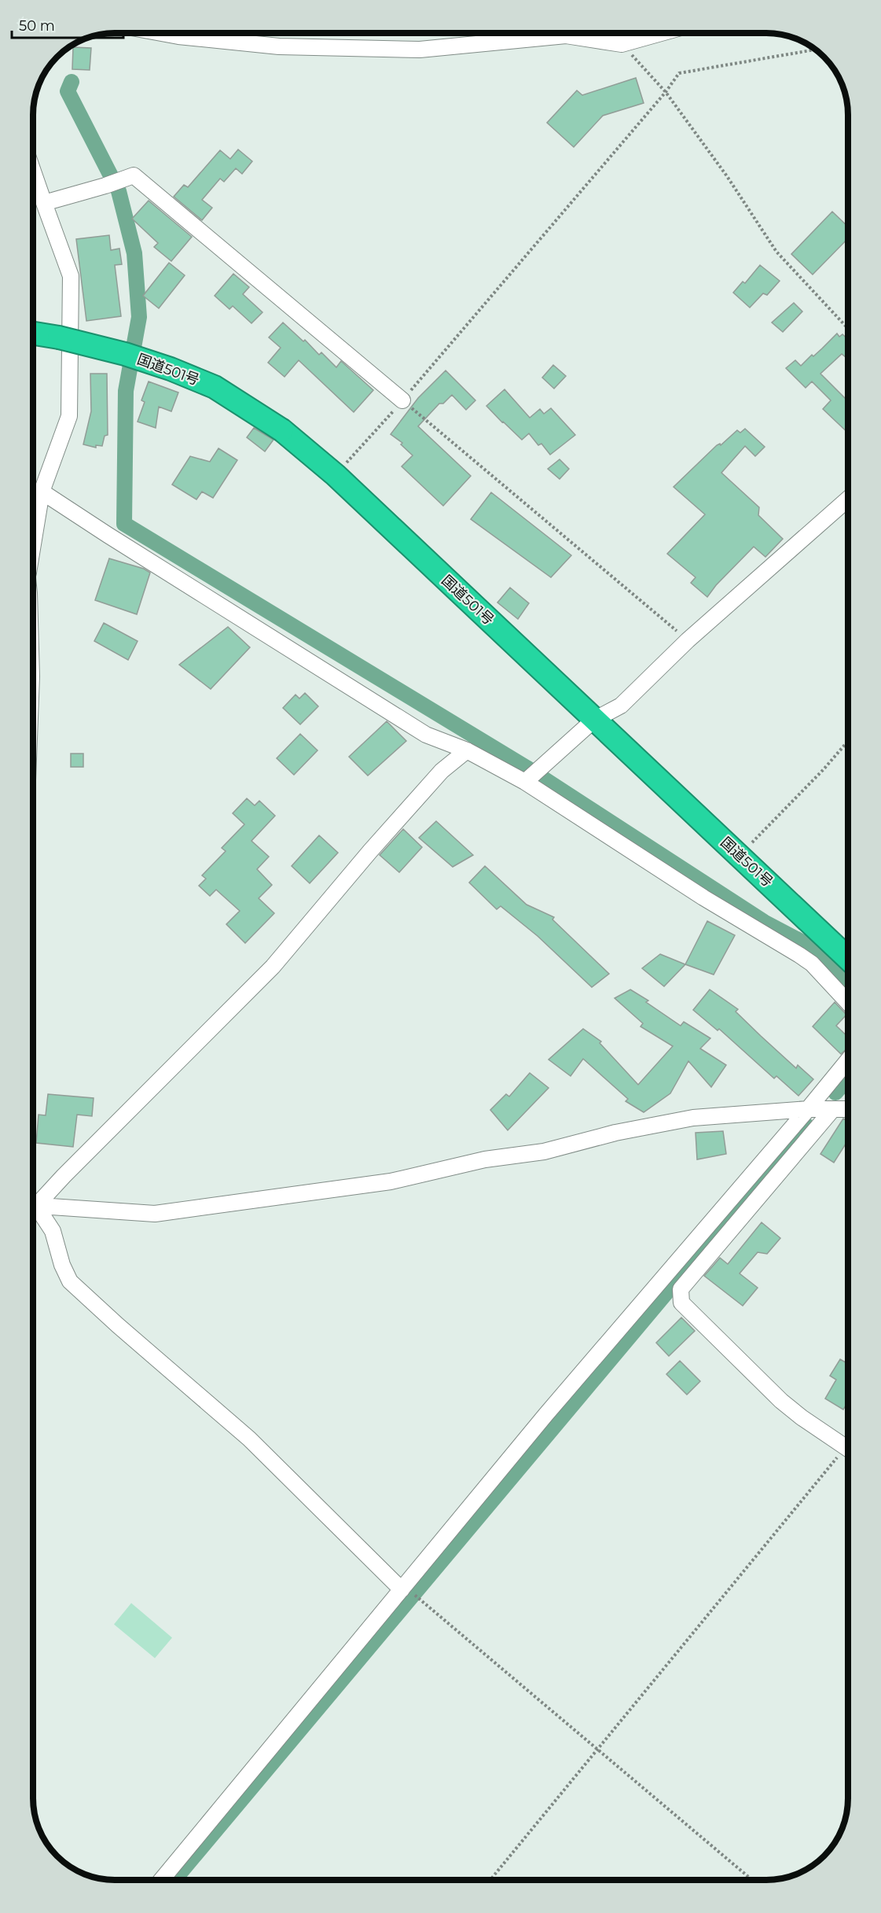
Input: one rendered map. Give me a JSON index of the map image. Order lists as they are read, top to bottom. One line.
{"streets":{"highway":["国道501号"]},"scale_bar":"50 m"}
